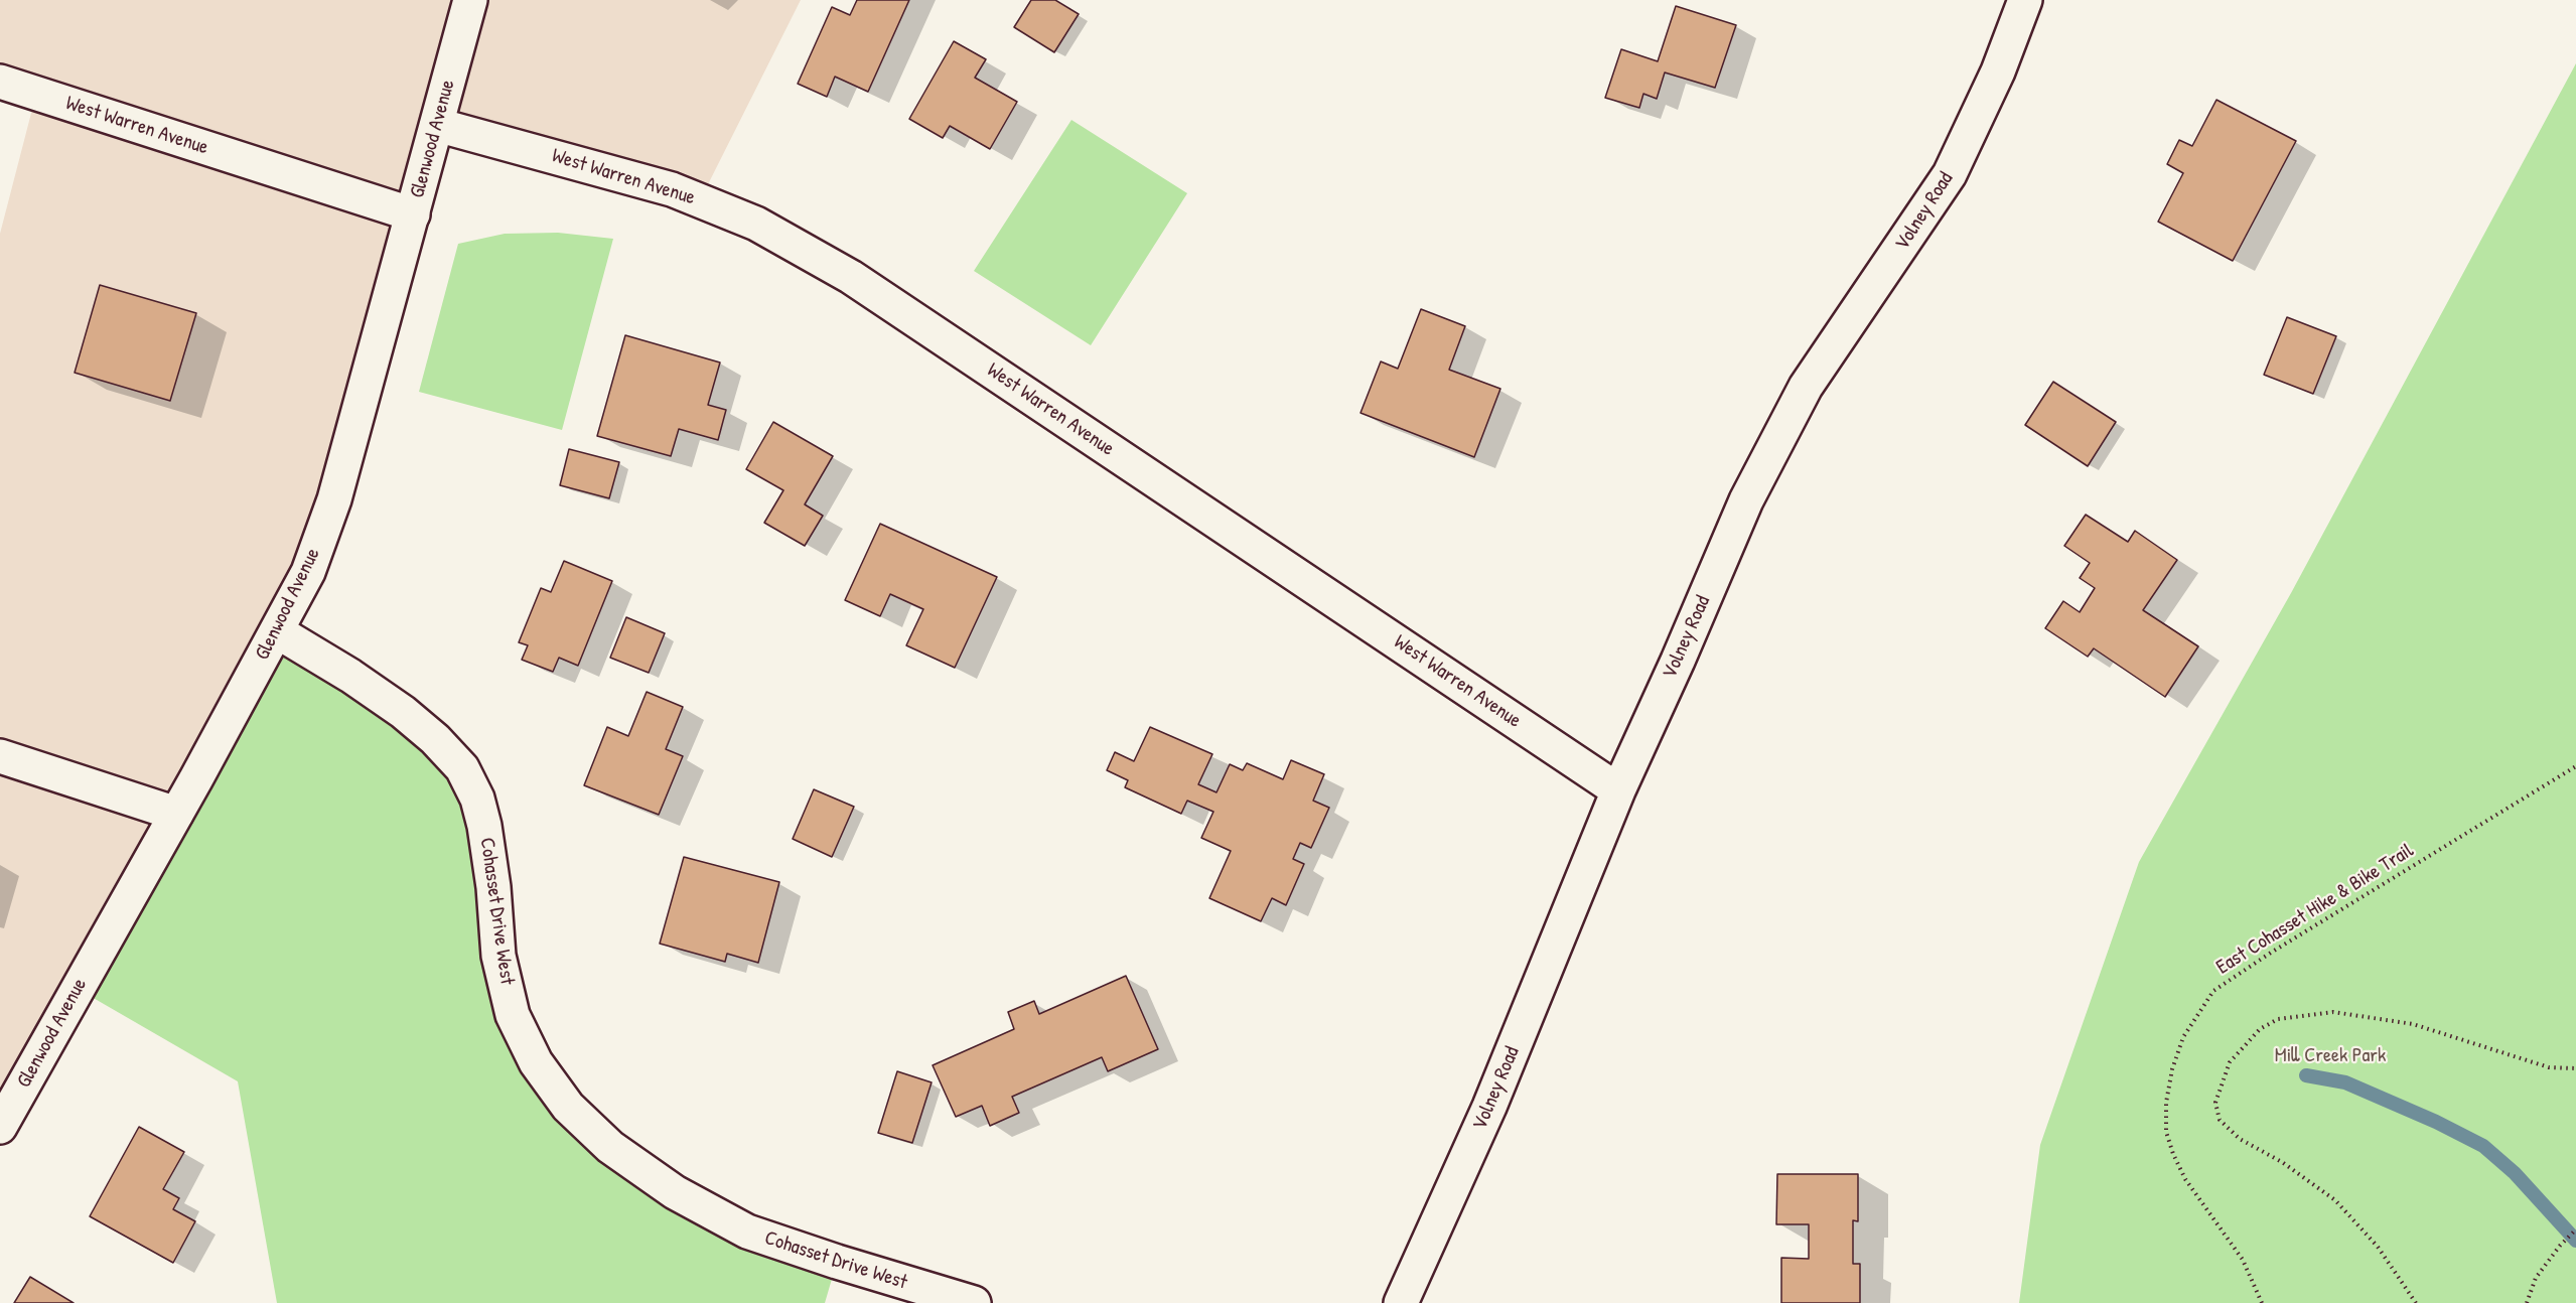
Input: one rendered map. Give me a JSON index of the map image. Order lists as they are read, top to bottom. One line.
{"streets":{"street":["West Warren Avenue","Glenwood Avenue","Volney Road","Cohasset Drive West"],"path":["East Cohasset Hike & Bike Trail"]},"crossings":[["West Warren Avenue","Glenwood Avenue"],["West Warren Avenue","Volney Road"],["Glenwood Avenue","Cohasset Drive West"]],"parks":["Mill Creek Park"]}
